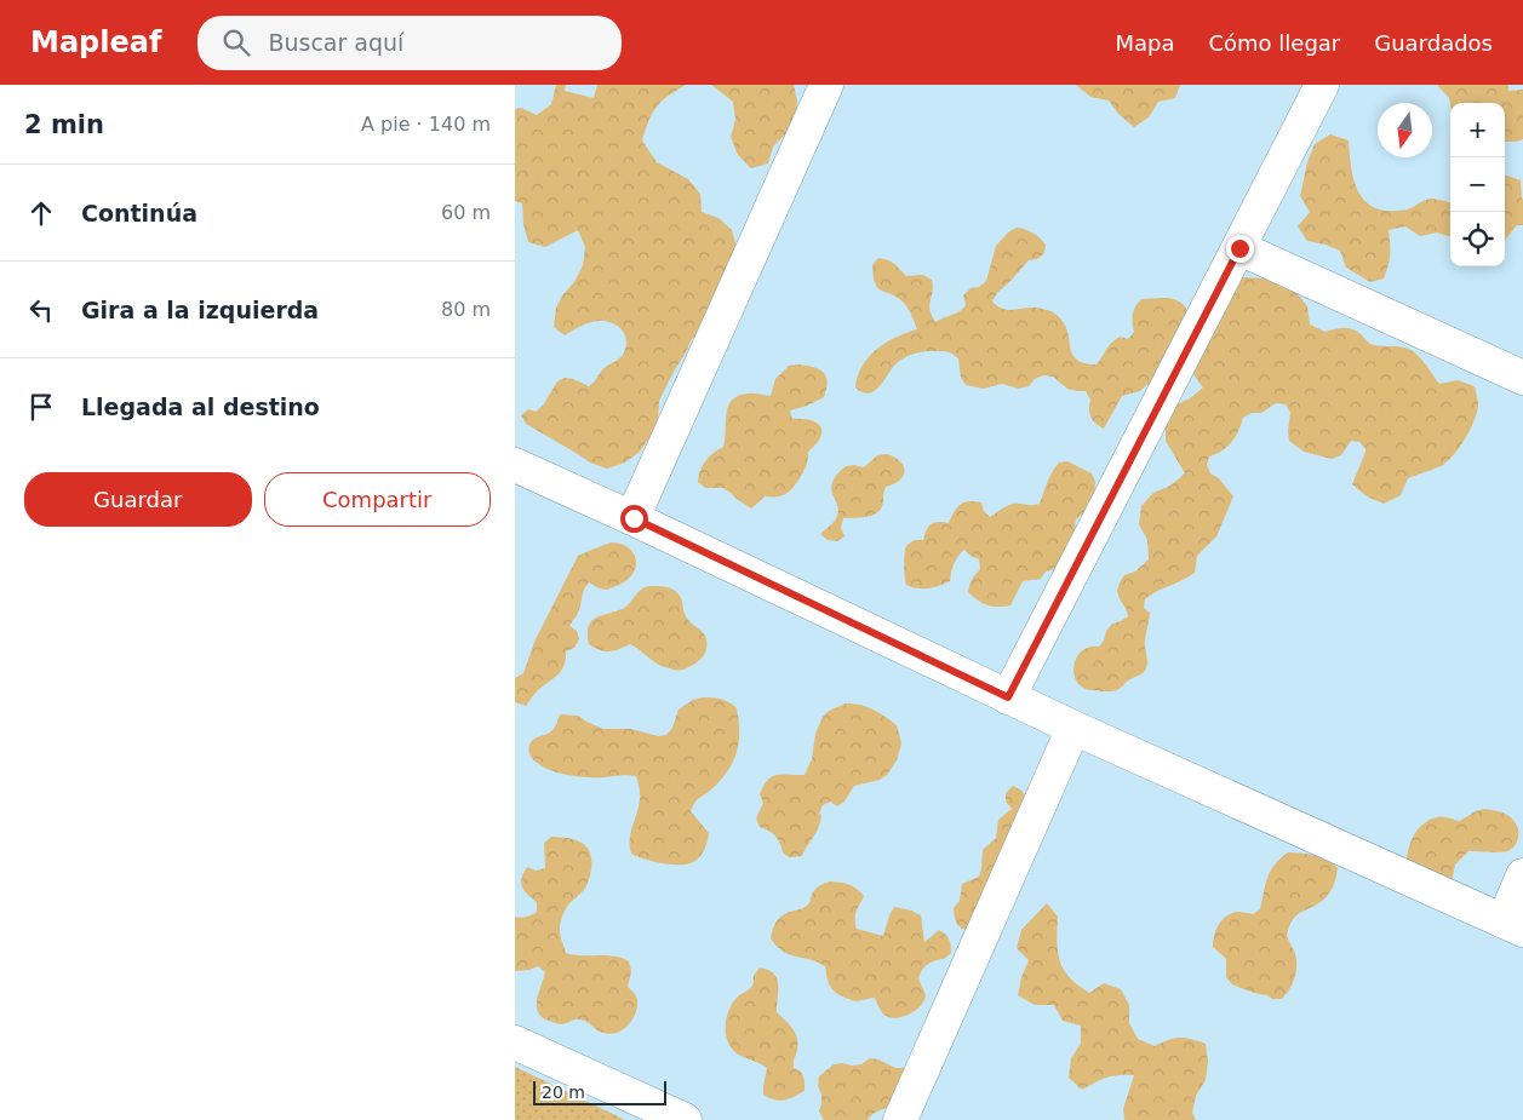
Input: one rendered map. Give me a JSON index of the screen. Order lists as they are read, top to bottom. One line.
{"scale_bar":"20 m","north":"bottom","page":{"header":"Mapleaf","search":"Buscar aquí","nav":["Mapa","Cómo llegar","Guardados"],"heading":["2 min","A pie · 140 m"],"map_buttons":["+","−"],"list":[["Continúa","60 m"],["Gira a la izquierda","80 m"],"Llegada al destino"],"buttons":["Guardar","Compartir"],"scale":"20 m"}}
